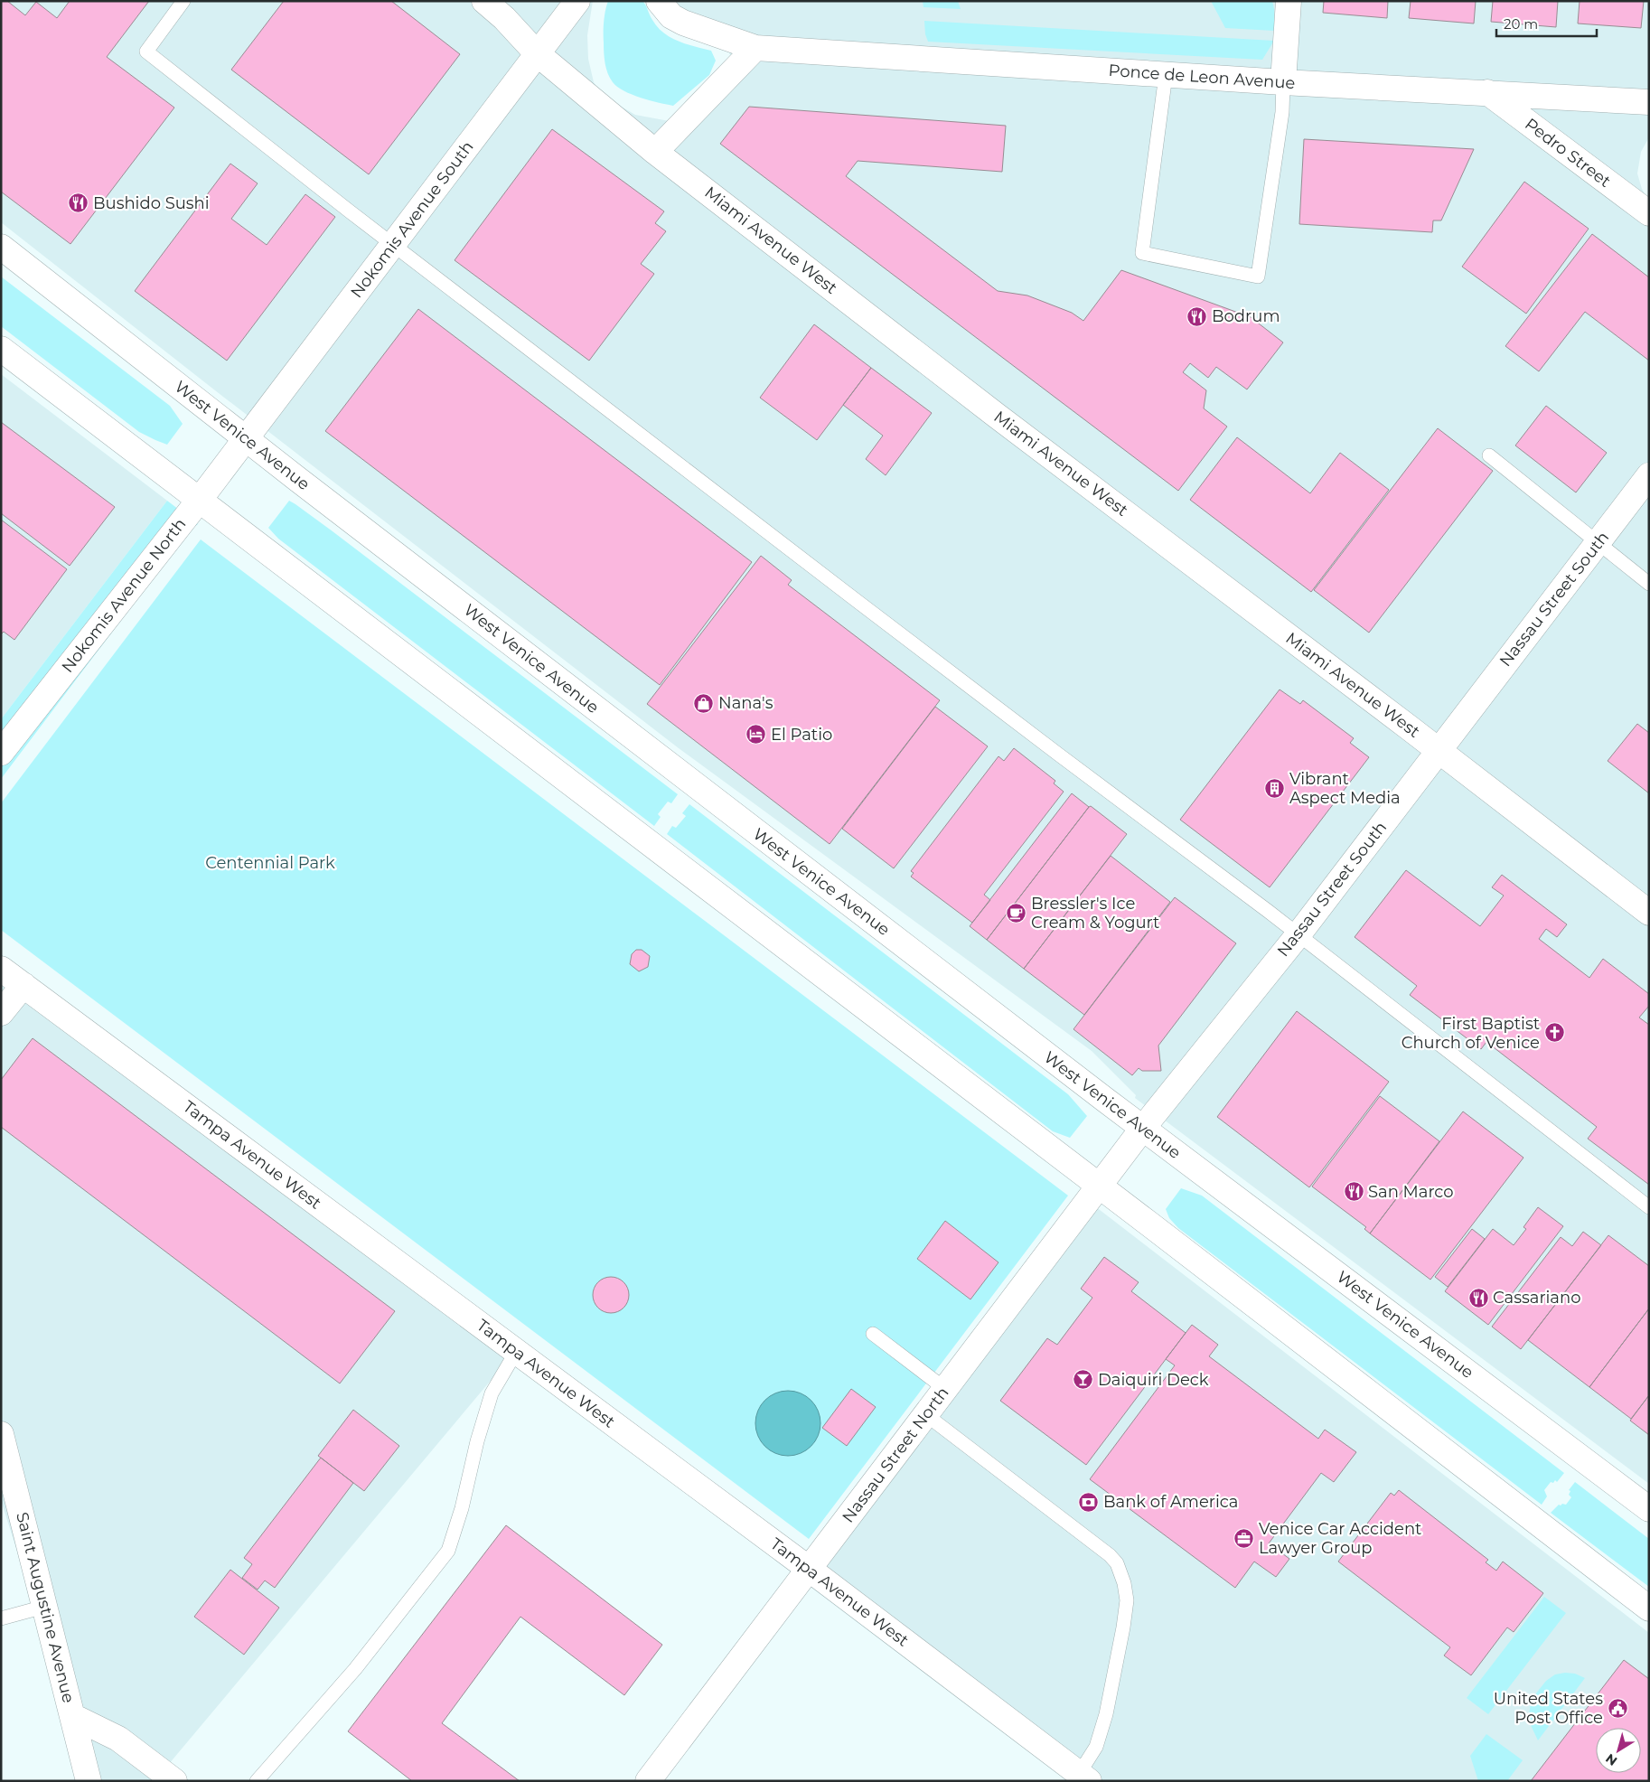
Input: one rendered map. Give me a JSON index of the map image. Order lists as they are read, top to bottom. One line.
{"streets":{"street":["Ponce de Leon Avenue","Pedro Street","Nokomis Avenue South","Miami Avenue West","West Venice Avenue","Nokomis Avenue North","Nassau Street South","Tampa Avenue West","Nassau Street North","Saint Augustine Avenue"]},"crossings":[["Ponce de Leon Avenue","Pedro Street"],["Nokomis Avenue South","Miami Avenue West"],["Nokomis Avenue South","West Venice Avenue"],["Nokomis Avenue South","Nokomis Avenue North"],["Miami Avenue West","Nassau Street South"],["West Venice Avenue","Nokomis Avenue North"],["West Venice Avenue","Nassau Street South"],["West Venice Avenue","Nassau Street North"],["Nassau Street South","Nassau Street North"],["Tampa Avenue West","Nassau Street North"]],"parks":["Centennial Park"],"places":{"restaurant":["Bushido Sushi","Bodrum","San Marco","Cassariano"],"shop":["Nana's"],"hotel":["El Patio"],"building":["Vibrant Aspect Media"],"cafe":["Bressler's Ice Cream & Yogurt"],"church":["First Baptist Church of Venice"],"bar":["Daiquiri Deck"],"bank":["Bank of America"],"office":["Venice Car Accident Lawyer Group"],"public building":["United States Post Office"]},"scale_bar":"20 m","north":"bottom left"}
